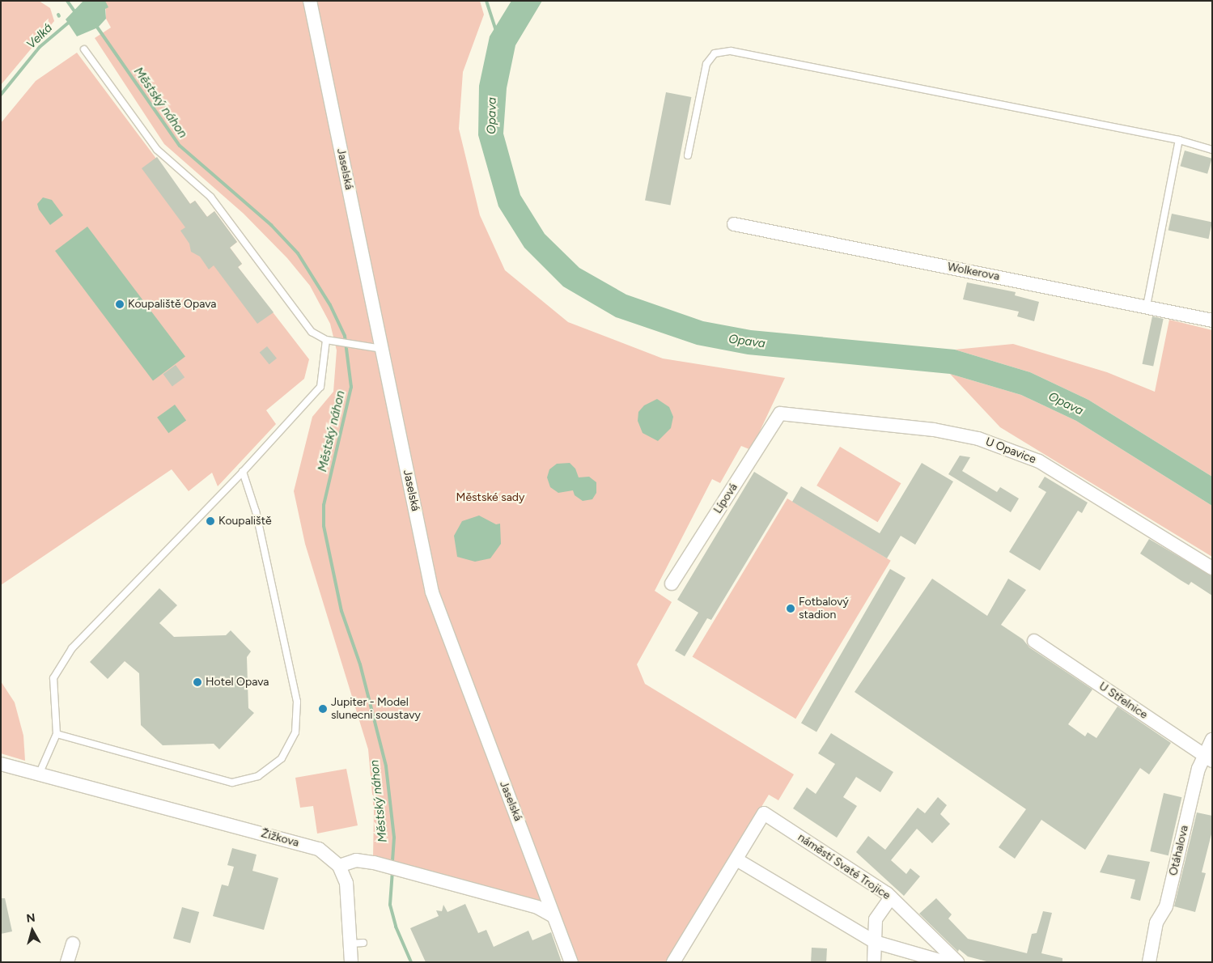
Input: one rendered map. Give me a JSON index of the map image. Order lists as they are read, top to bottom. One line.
{"streets":{"street":["Jaselská","Wolkerova","U Opavice","Lípová","U Střelnice","Žižkova","Otáhalova","náměstí Svaté Trojice"]},"crossings":[["U Opavice","Lípová"],["U Střelnice","Otáhalova"]],"water":["Velká","Městský náhon","Opava"],"parks":["Městské sady"],"places":["Koupaliště Opava","Koupaliště","Fotbalový stadion","Hotel Opava","Jupiter - Model slunecni soustavy"],"north":"top"}
